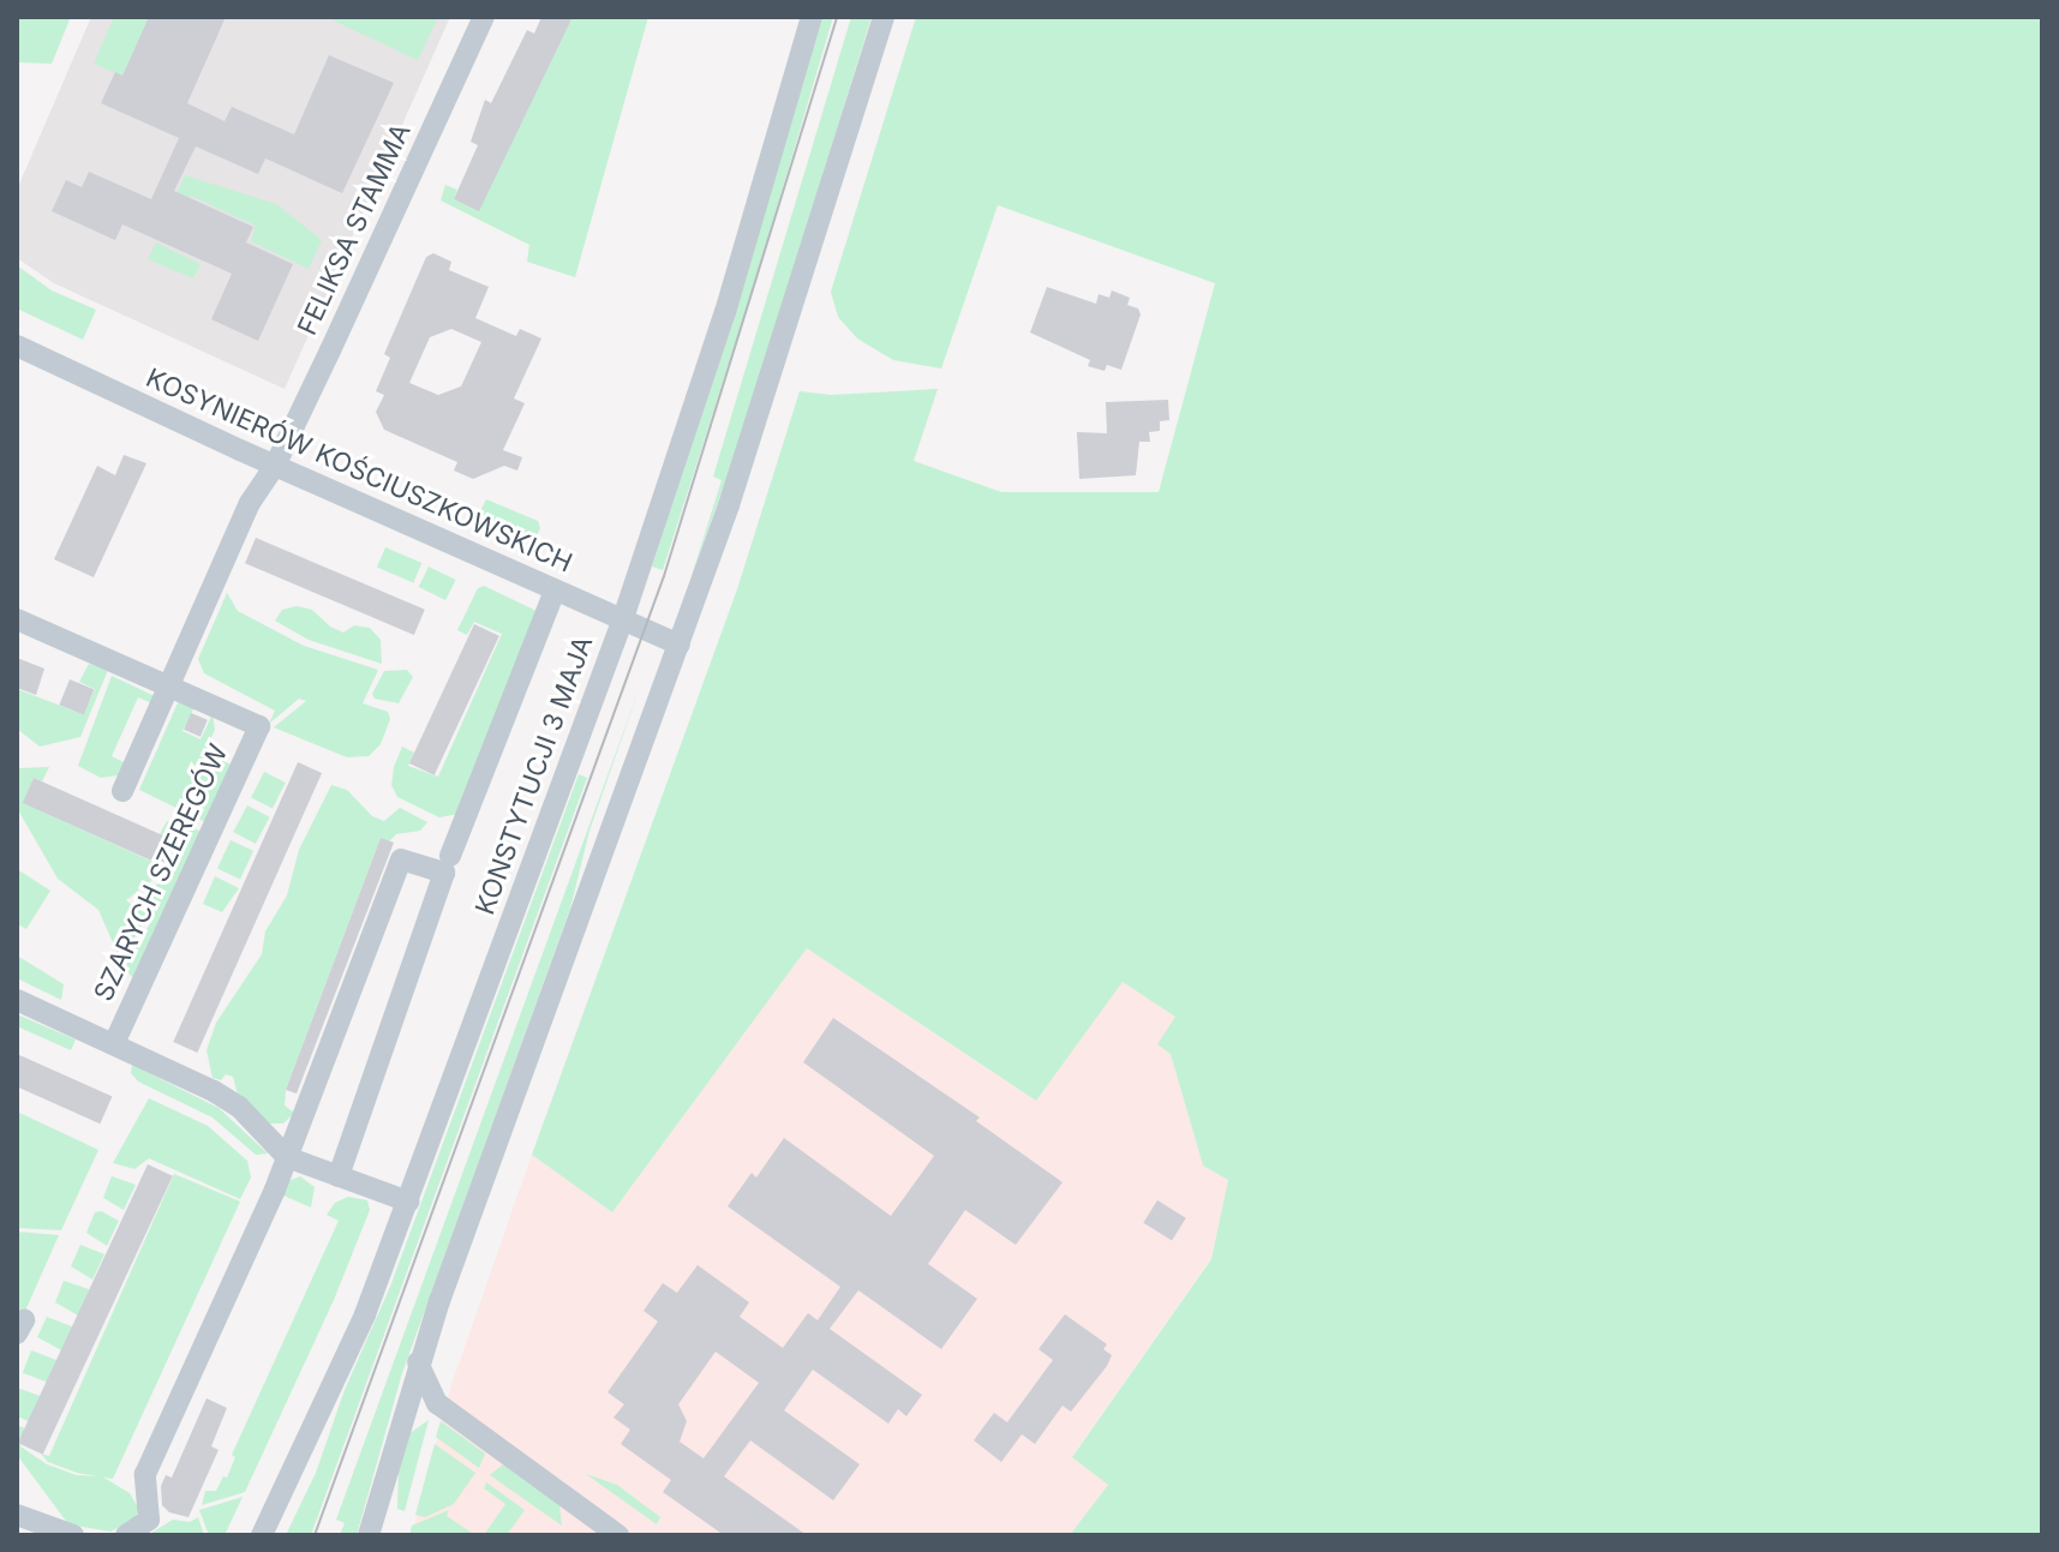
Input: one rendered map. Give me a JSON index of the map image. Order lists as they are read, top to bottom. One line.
{"streets":{"street":["FELIKSA STAMMA","KOSYNIERÓW KOŚCIUSZKOWSKICH","KONSTYTUCJI 3 MAJA","SZARYCH SZEREGÓW"]},"crossings":[["FELIKSA STAMMA","KOSYNIERÓW KOŚCIUSZKOWSKICH"],["KOSYNIERÓW KOŚCIUSZKOWSKICH","KONSTYTUCJI 3 MAJA"]]}
